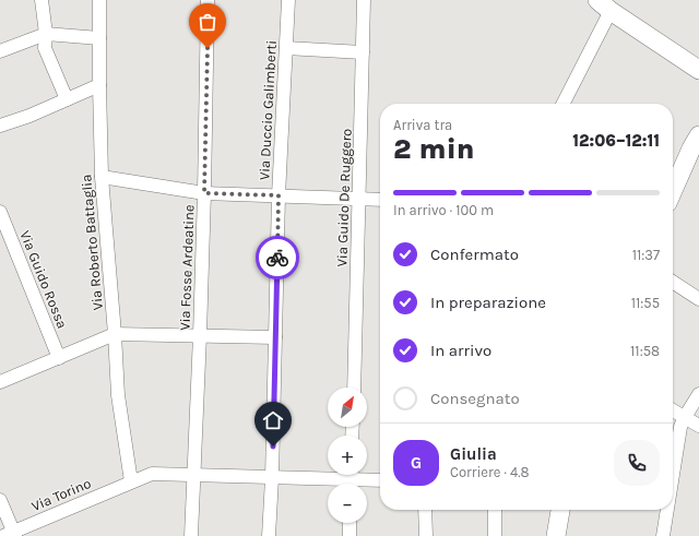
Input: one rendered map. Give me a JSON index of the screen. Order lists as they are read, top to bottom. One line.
{"streets":{"street":["Via Duccio Galimberti","Via Guido De Ruggero","Via Roberto Battaglia","Via Fosse Ardeatine","Via Guido Rossa","Via Torino"]},"crossings":[["Via Duccio Galimberti","Via Torino"],["Via Roberto Battaglia","Via Torino"],["Via Fosse Ardeatine","Via Torino"]],"north":"top right","page":{"heading":["2 min","Arriva tra","12:06–12:11"],"panel":["Giulia","Corriere · 4.8"],"bar":"In arrivo · 100 m","list":[["Confermato","11:37"],["In preparazione","11:55"],["In arrivo","11:58"],"Consegnato"],"map_buttons":["+","−"],"round":"G"}}
